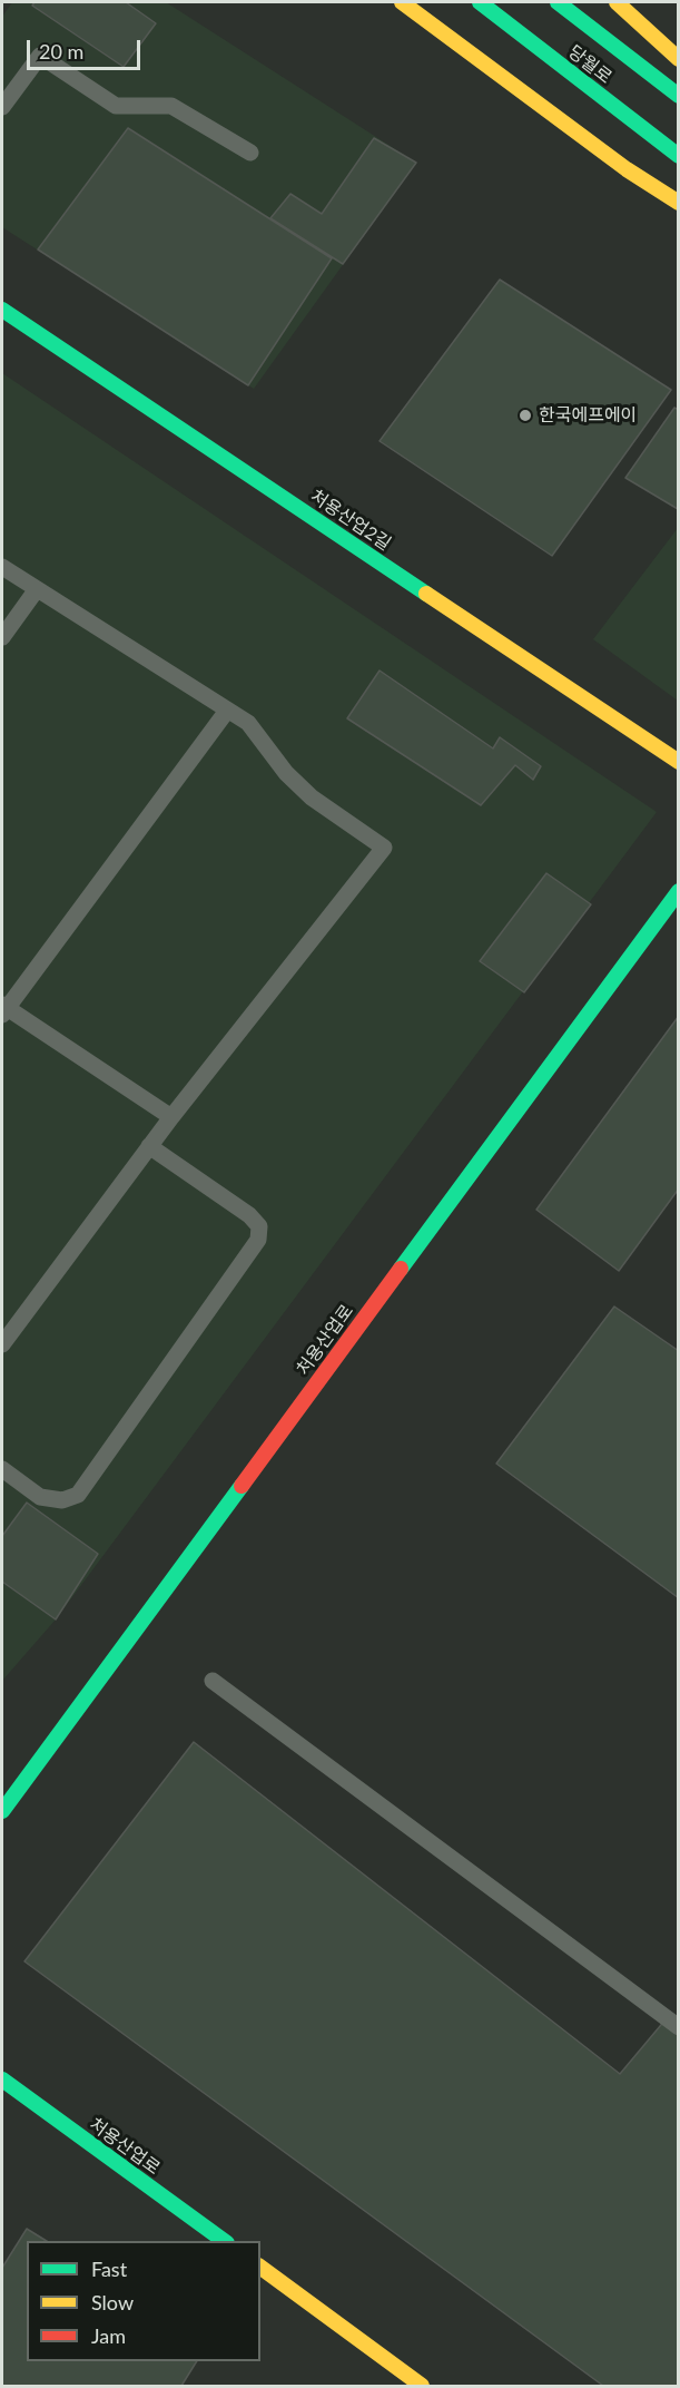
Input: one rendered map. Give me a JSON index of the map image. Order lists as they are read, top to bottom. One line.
{"streets":{"main road":["당월로","처용산업2길","처용산업로"]},"places":["한국에프에이"],"legend":["Fast","Slow","Jam"],"scale_bar":"20 m"}
